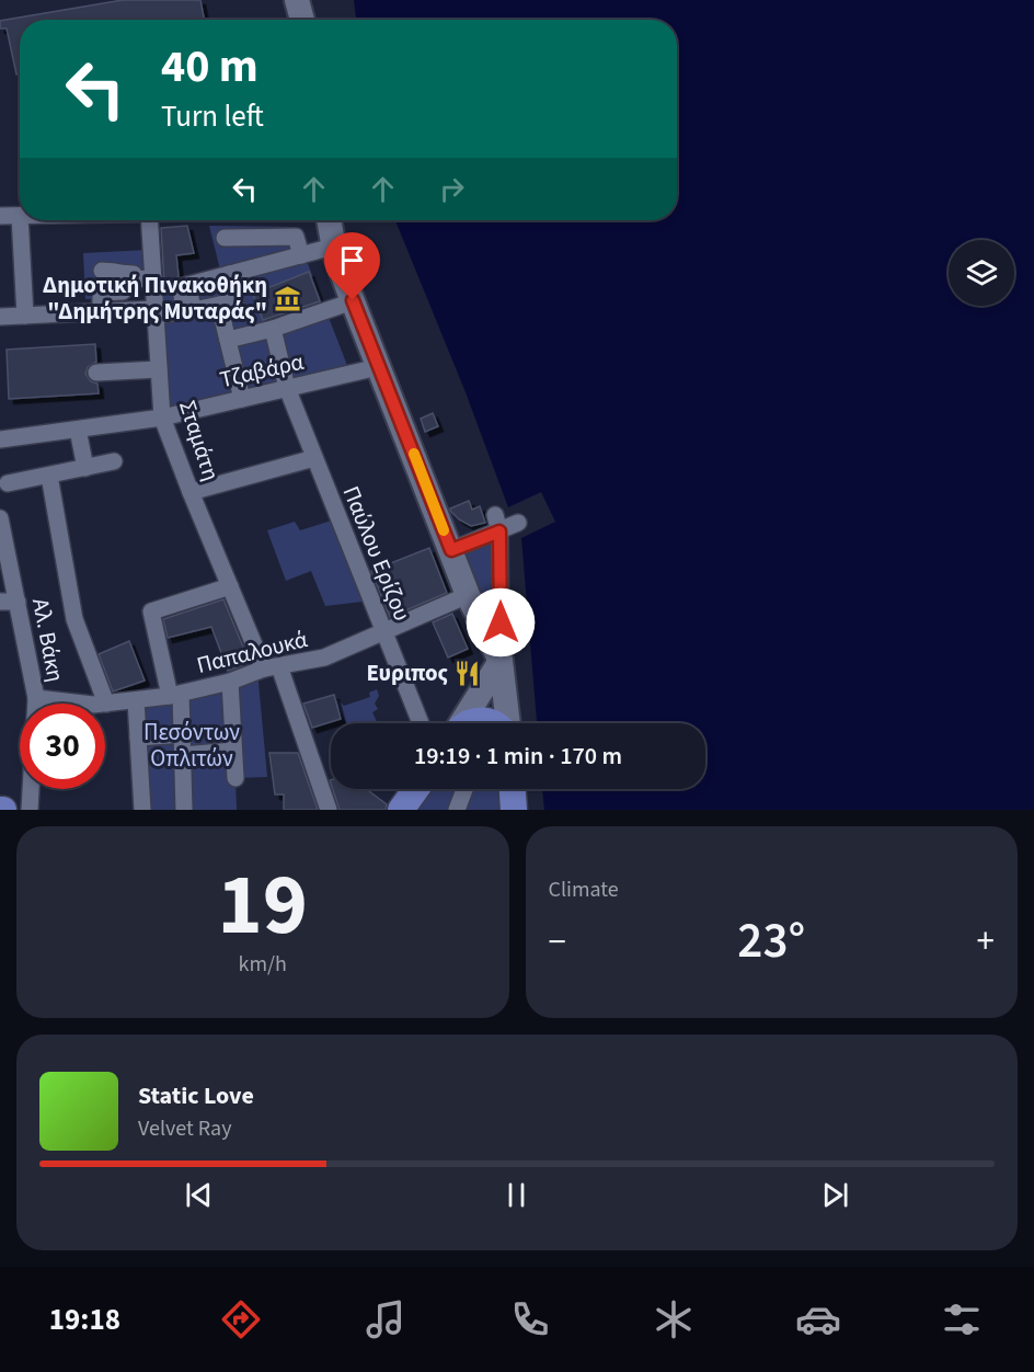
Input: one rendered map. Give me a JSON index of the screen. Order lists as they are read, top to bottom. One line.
{"streets":{"street":["Τζαβάρα","Σταμάτη","Παύλου Ερίζου","Αλ. Βάκη","Παπαλουκά"]},"crossings":[["Τζαβάρα","Σταμάτη"],["Τζαβάρα","Παύλου Ερίζου"],["Σταμάτη","Παπαλουκά"],["Παύλου Ερίζου","Παπαλουκά"],["Αλ. Βάκη","Παπαλουκά"]],"parks":["Πεσόντων Οπλιτών"],"places":{"museum":["Δημοτική Πινακοθήκη \"Δημήτρης Μυταράς\""],"restaurant":["Ευριπος"]},"page":{"turn":["40 m","Turn left"],"limit":"30","trip":"19:19 · 1 min · 170 m","tile":[["19","km/h"],"Climate"],"heat":["−","23°","+"],"song":["Static Love","Velvet Ray"],"tabs":"19:18"}}
